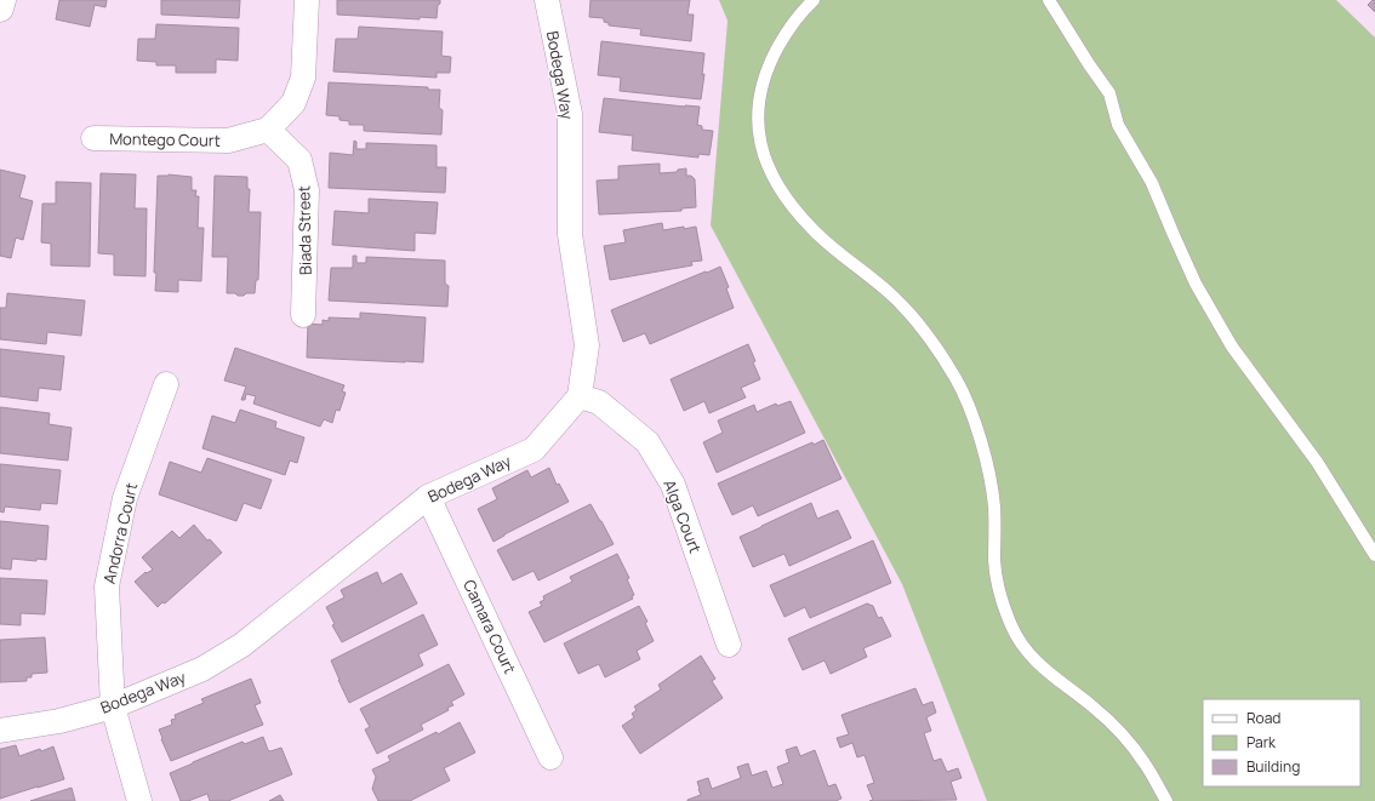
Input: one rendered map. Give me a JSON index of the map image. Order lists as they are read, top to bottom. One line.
{"streets":{"street":["Bodega Way","Montego Court","Biada Street","Alga Court","Andorra Court","Camara Court"]},"crossings":[["Bodega Way","Alga Court"],["Bodega Way","Andorra Court"],["Bodega Way","Camara Court"],["Montego Court","Biada Street"]],"legend":["Road","Park","Building"]}
